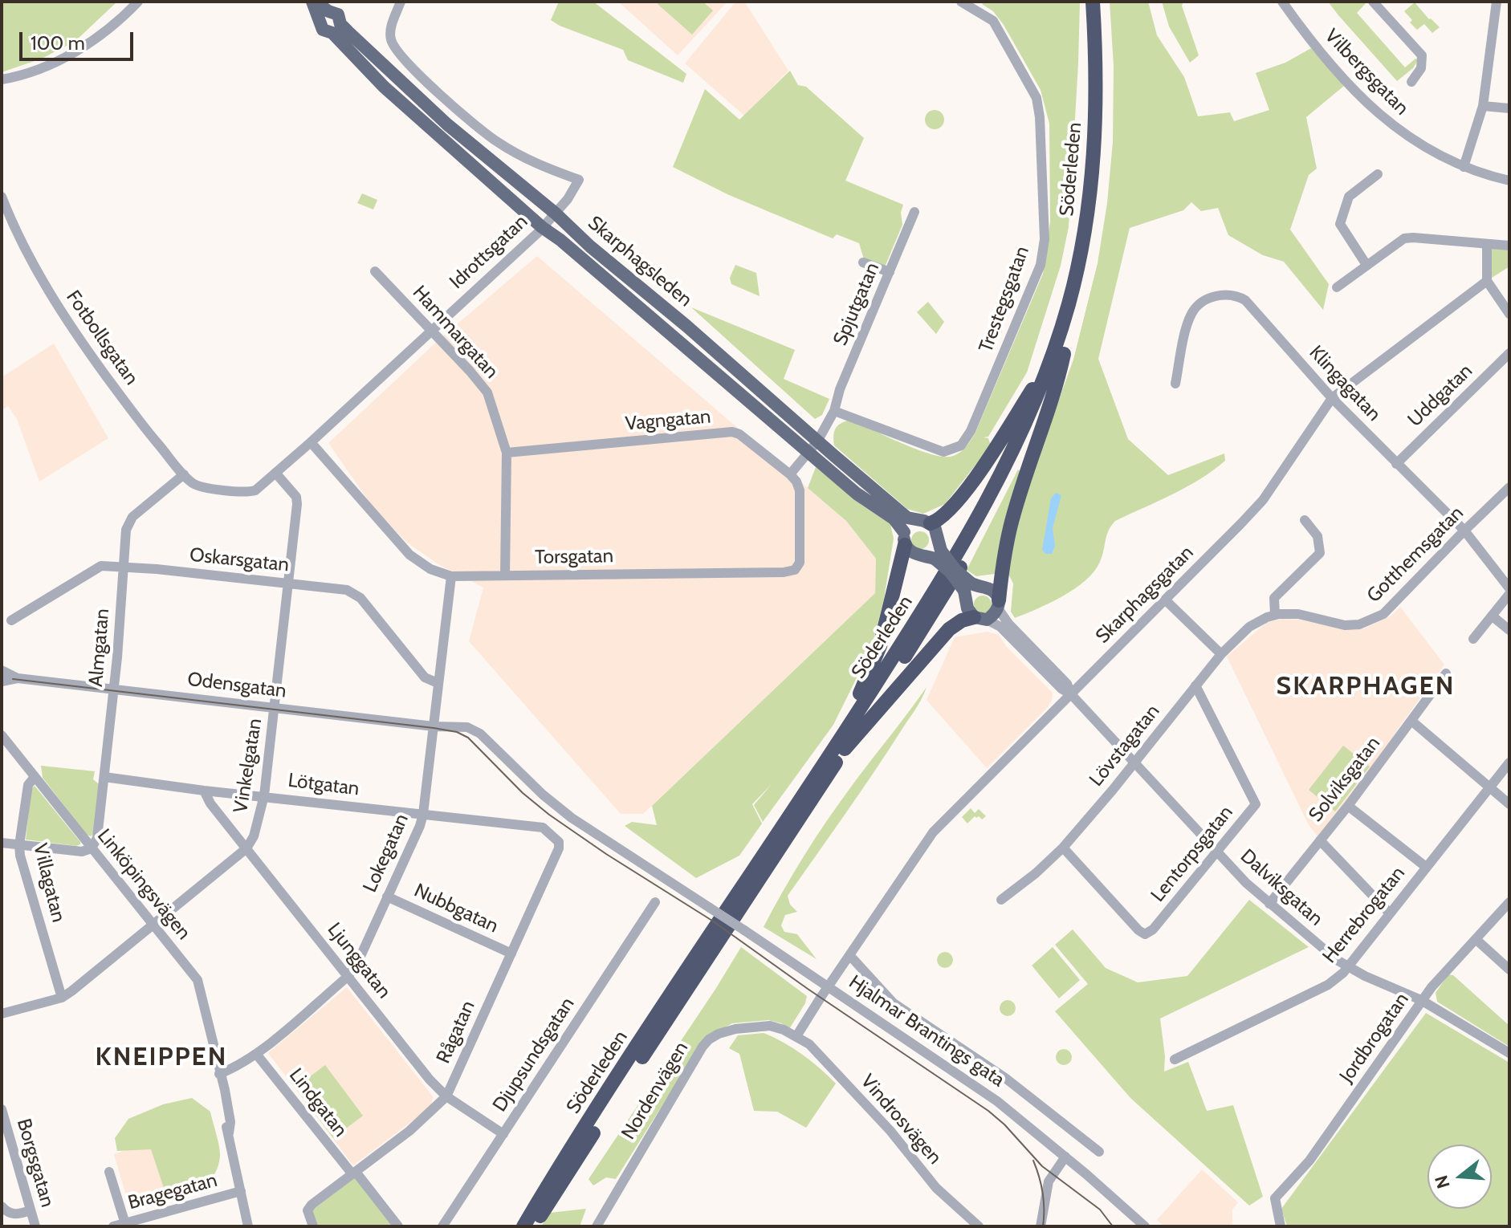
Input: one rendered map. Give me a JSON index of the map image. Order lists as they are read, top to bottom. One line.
{"streets":{"highway":["Söderleden"],"main road":["Skarphagsleden"],"street":["Vilbergsgatan","Idrottsgatan","Trestegsgatan","Spjutgatan","Hammargatan","Fotbollsgatan","Klingagatan","Uddgatan","Vagngatan","Gotthemsgatan","Torsgatan","Oskarsgatan","Skarphagsgatan","Almgatan","Odensgatan","Lövstagatan","Vinkelgatan","Solviksgatan","Lötgatan","Lokegatan","Lentorpsgatan","Villagatan","Linköpingsvägen","Dalviksgatan","Nubbgatan","Herrebrogatan","Ljunggatan","Hjalmar Brantings gata","Rågatan","Jordbrogatan","Djupsundsgatan","Nordenvägen","Lindgatan","Vindrosvägen","Borgsgatan","Bragegatan"]},"crossings":[["Idrottsgatan","Skarphagsleden"],["Idrottsgatan","Hammargatan"],["Idrottsgatan","Fotbollsgatan"],["Idrottsgatan","Torsgatan"],["Idrottsgatan","Vinkelgatan"],["Trestegsgatan","Spjutgatan"],["Hammargatan","Vagngatan"],["Hammargatan","Torsgatan"],["Fotbollsgatan","Almgatan"],["Klingagatan","Uddgatan"],["Klingagatan","Gotthemsgatan"],["Klingagatan","Skarphagsgatan"],["Vagngatan","Torsgatan"],["Gotthemsgatan","Lövstagatan"],["Torsgatan","Lokegatan"],["Oskarsgatan","Almgatan"],["Oskarsgatan","Vinkelgatan"],["Oskarsgatan","Lokegatan"],["Skarphagsgatan","Dalviksgatan"],["Skarphagsgatan","Hjalmar Brantings gata"],["Almgatan","Odensgatan"],["Almgatan","Lötgatan"],["Almgatan","Linköpingsvägen"],["Odensgatan","Vinkelgatan"],["Odensgatan","Lokegatan"],["Odensgatan","Hjalmar Brantings gata"],["Lövstagatan","Lentorpsgatan"],["Lövstagatan","Dalviksgatan"],["Vinkelgatan","Lötgatan"],["Vinkelgatan","Villagatan"],["Vinkelgatan","Linköpingsvägen"],["Vinkelgatan","Ljunggatan"],["Solviksgatan","Dalviksgatan"],["Lötgatan","Lokegatan"],["Lötgatan","Ljunggatan"],["Lötgatan","Rågatan"],["Lokegatan","Linköpingsvägen"],["Lokegatan","Nubbgatan"],["Lokegatan","Ljunggatan"],["Lokegatan","Lindgatan"],["Lentorpsgatan","Dalviksgatan"],["Villagatan","Linköpingsvägen"],["Linköpingsvägen","Bragegatan"],["Dalviksgatan","Herrebrogatan"],["Dalviksgatan","Jordbrogatan"],["Nubbgatan","Rågatan"],["Ljunggatan","Rågatan"],["Ljunggatan","Djupsundsgatan"],["Rågatan","Lindgatan"],["Nordenvägen","Vindrosvägen"]],"districts":["SKARPHAGEN","KNEIPPEN"],"scale_bar":"100 m","north":"left"}
